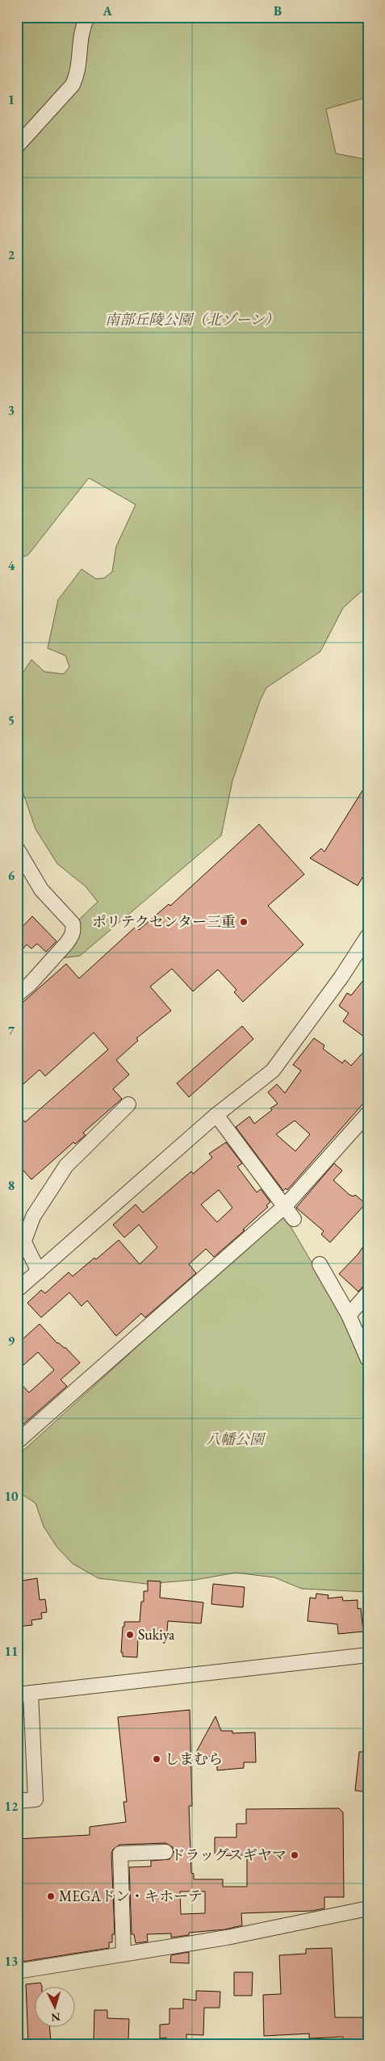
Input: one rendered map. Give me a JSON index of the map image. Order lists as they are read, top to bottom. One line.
{"parks":["南部丘陵公園（北ゾーン）","八幡公園"],"places":["ポリテクセンター三重","Sukiya","しまむら","ドラッグスギヤマ","MEGAドン・キホーテ"],"north":"bottom","grid":{"columns":["A","B"],"rows":["1","2","3","4","5","6","7","8","9","10","11","12","13"]}}
